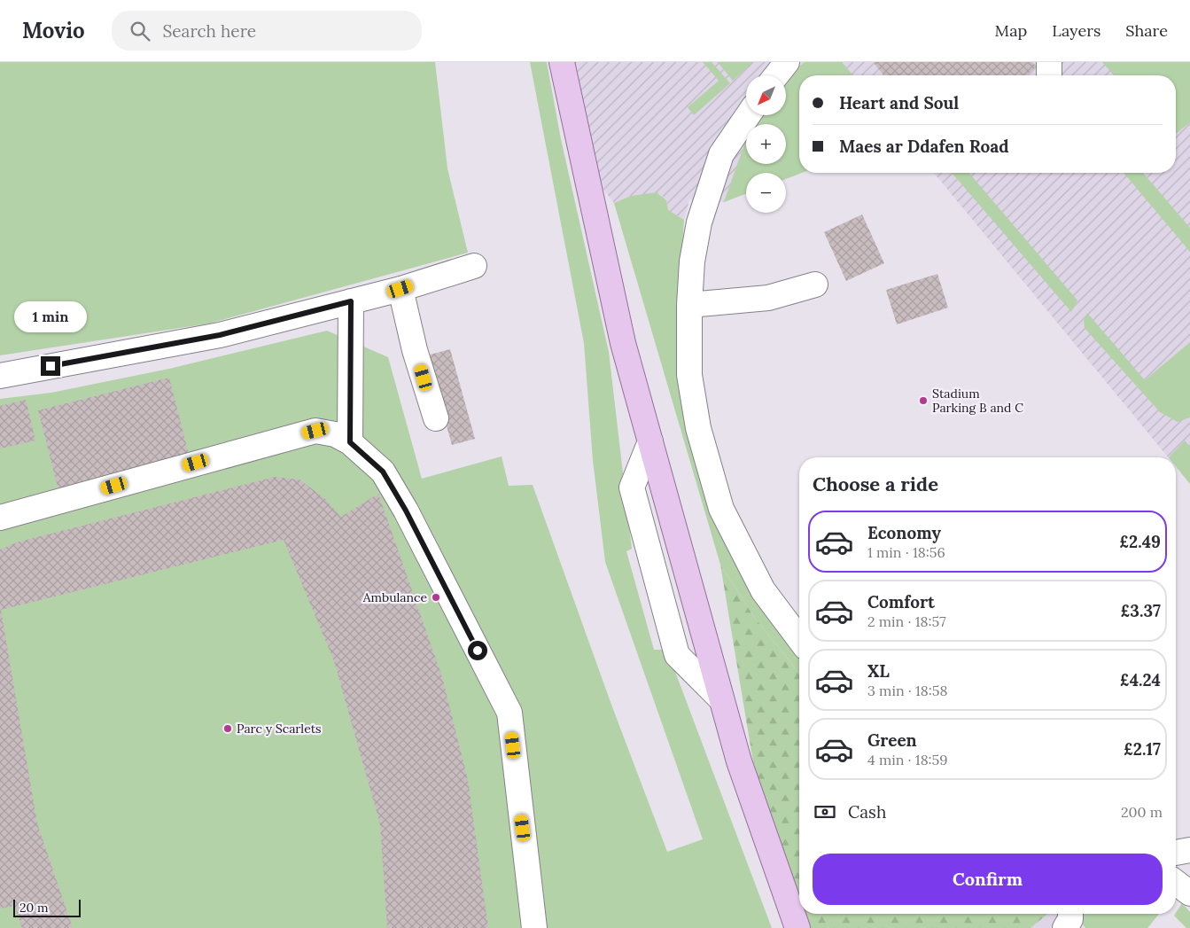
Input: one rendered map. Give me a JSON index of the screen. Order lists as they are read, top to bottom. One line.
{"places":["Stadium Parking B and C","Ambulance","Parc y Scarlets"],"scale_bar":"20 m","north":"bottom left","page":{"header":"Movio","search":"Search here","nav":["Map","Layers","Share"],"map_buttons":["+","−"],"banner":["Heart and Soul","Maes ar Ddafen Road"],"bubble":"1 min","heading":"Choose a ride","list":[{"name":"Economy","note":"1 min · 18:56","value":"£2.49"},{"name":"Comfort","note":"2 min · 18:57","value":"£3.37"},{"name":"XL","note":"3 min · 18:58","value":"£4.24"},{"name":"Green","note":"4 min · 18:59","value":"£2.17"}],"pay":["Cash","200 m"],"buttons":"Confirm","scale":"20 m"}}
